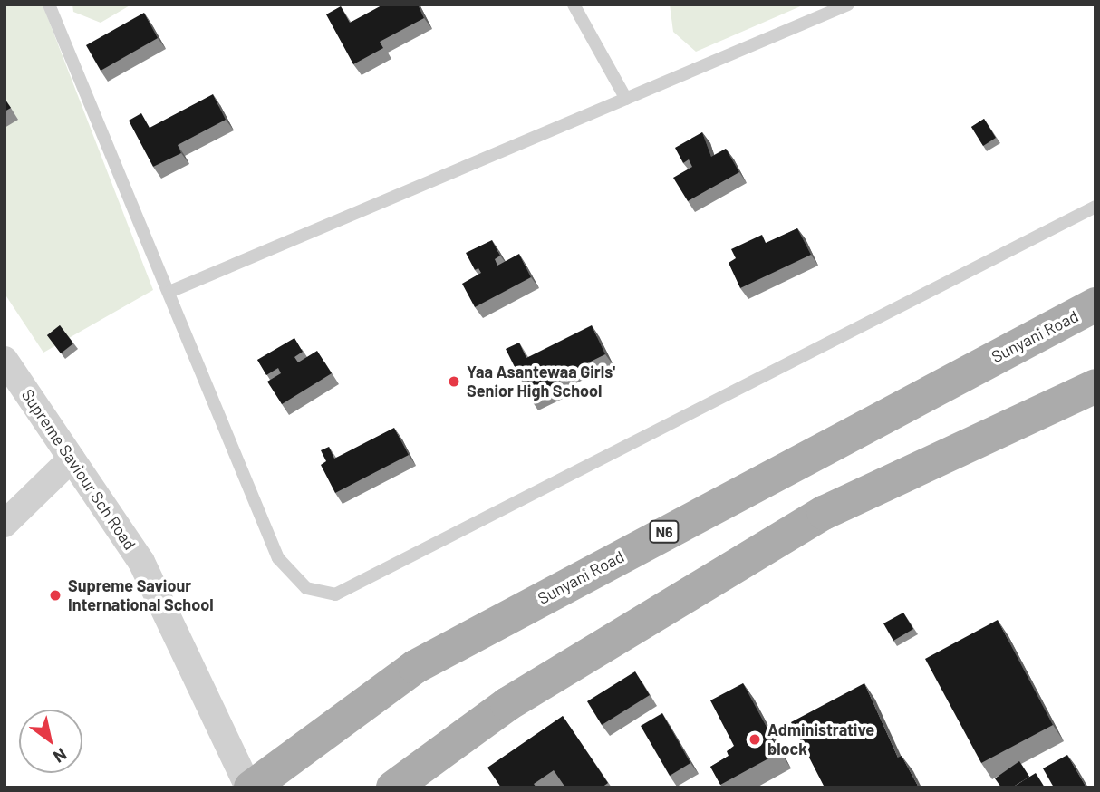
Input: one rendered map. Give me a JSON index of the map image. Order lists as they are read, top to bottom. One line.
{"streets":{"main road":["Sunyani Road","N6"],"street":["Supreme Saviour Sch Road"]},"crossings":[["Sunyani Road","Supreme Saviour Sch Road"]],"places":["Yaa Asantewaa Girls' Senior High School","Supreme Saviour International School","Administrative block"],"north":"bottom right"}
